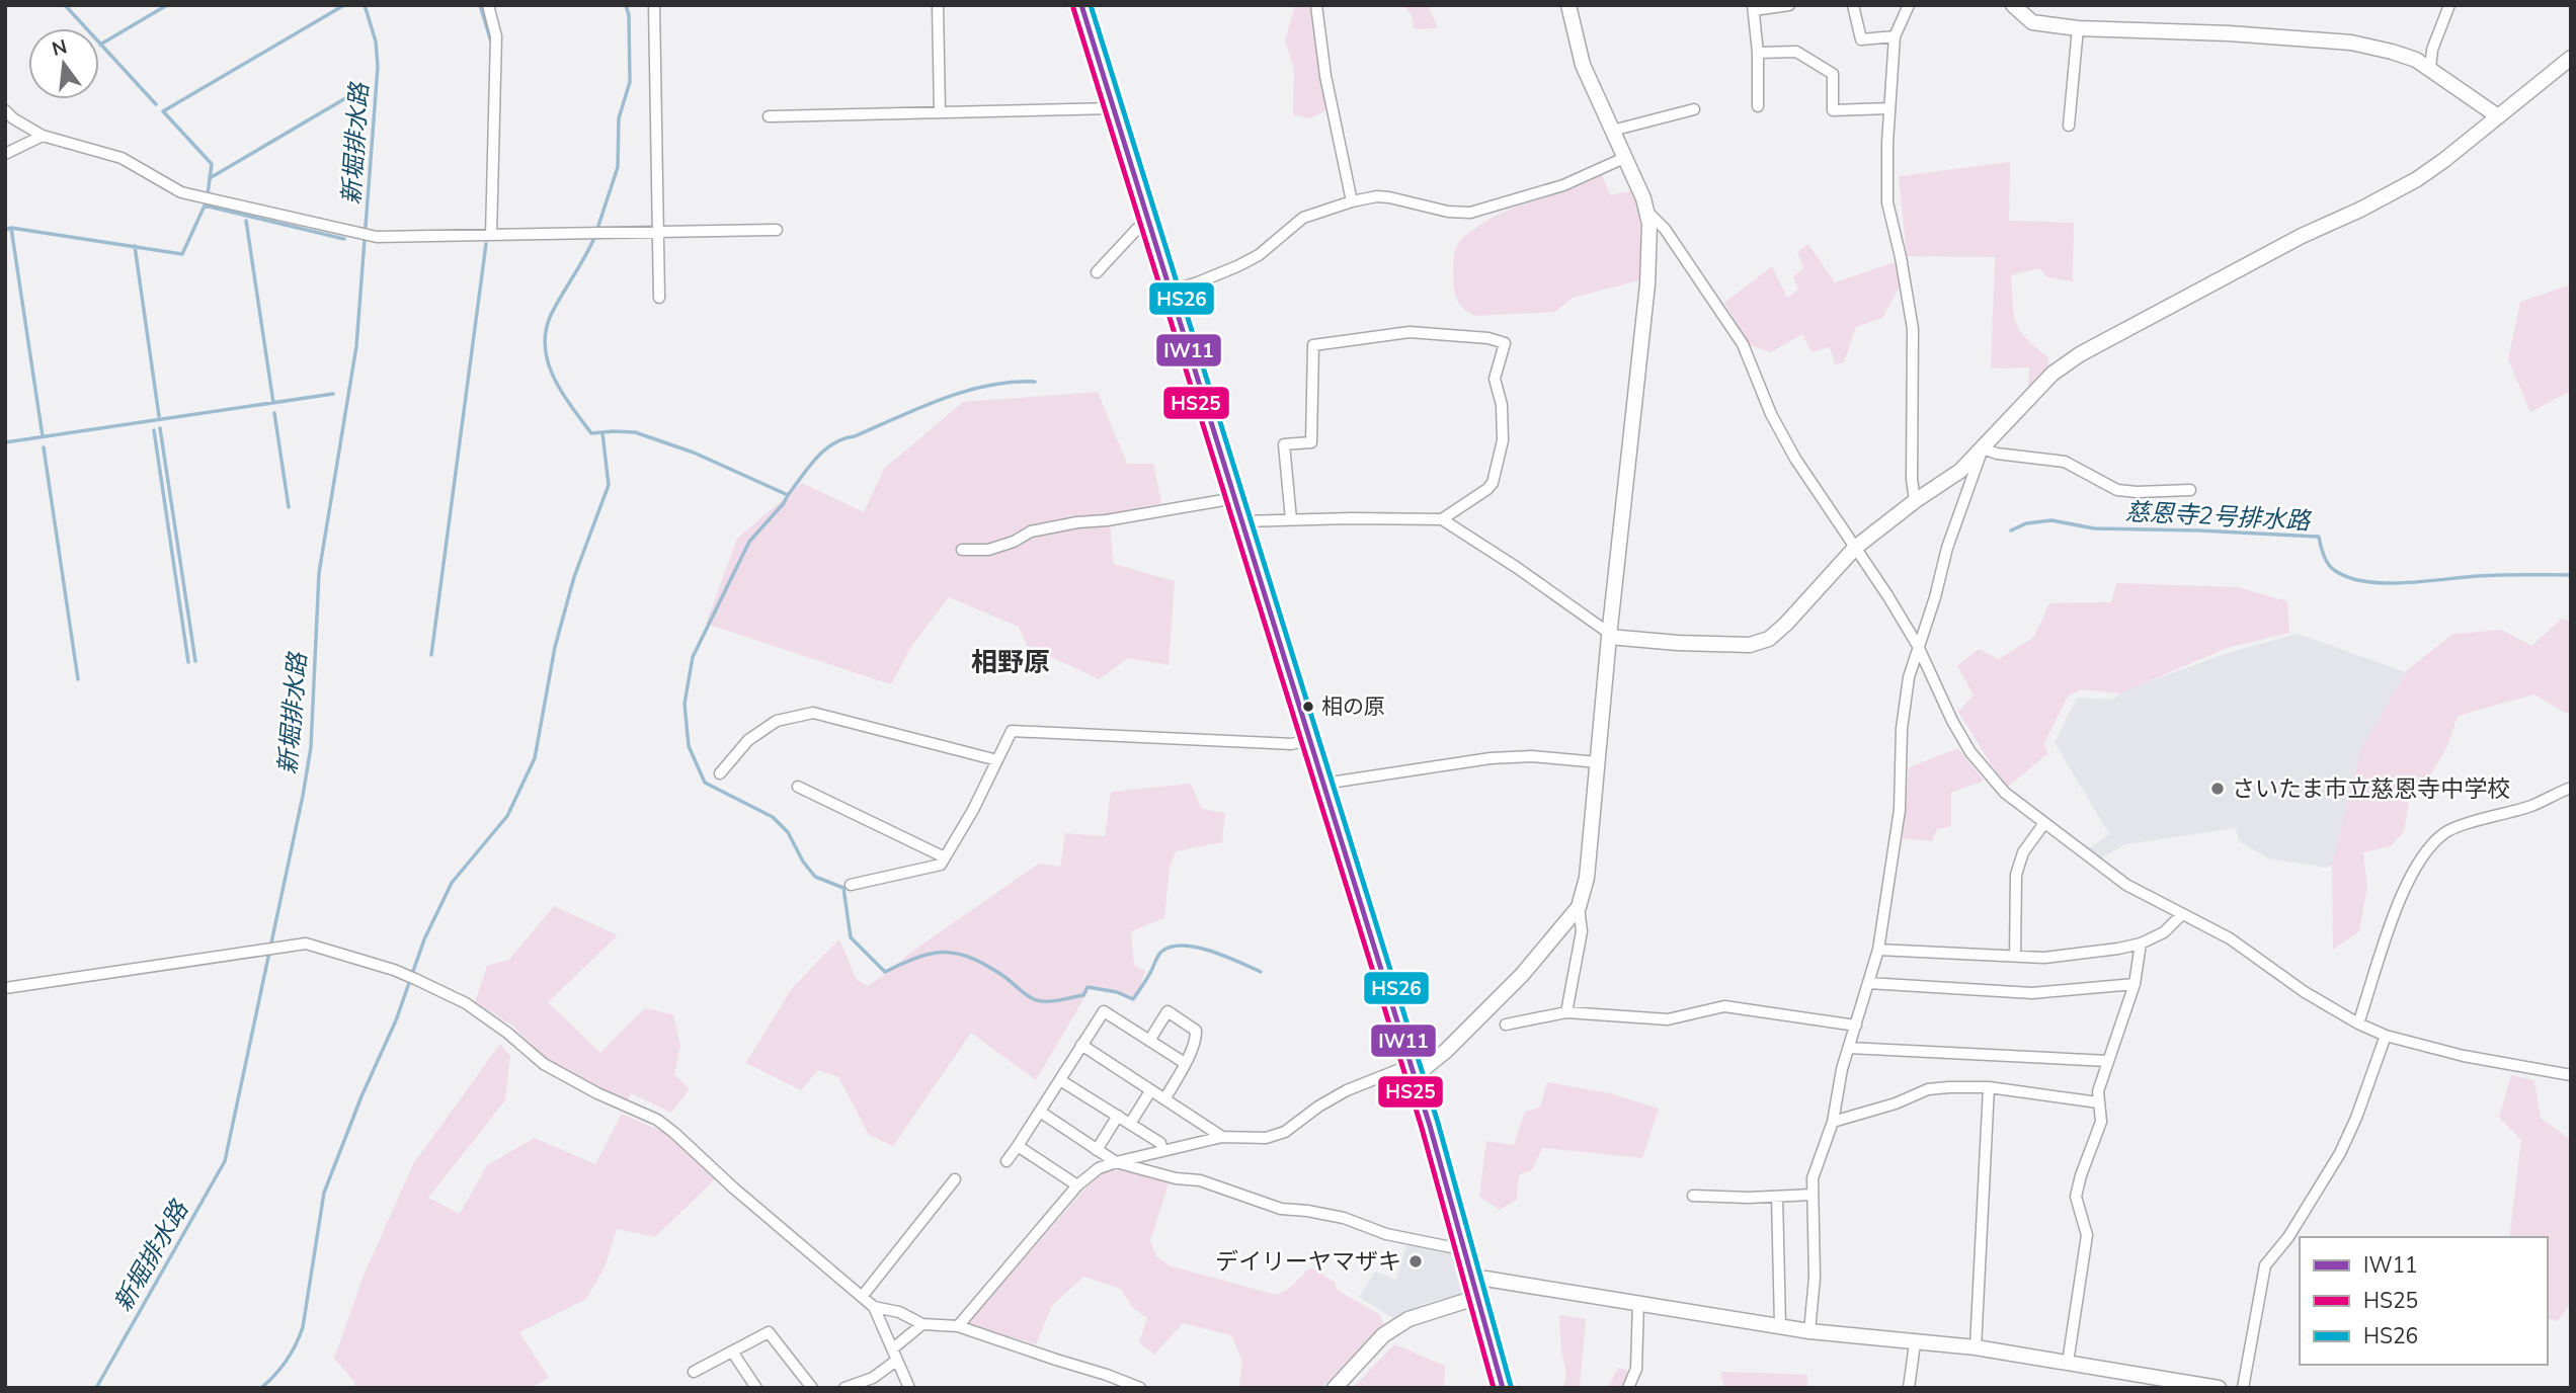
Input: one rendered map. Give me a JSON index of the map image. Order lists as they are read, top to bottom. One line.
{"districts":["相野原"],"water":["新堀排水路","慈恩寺2号排水路"],"places":["相の原","さいたま市立慈恩寺中学校","デイリーヤマザキ"],"lines":["transit line IW11","transit line HS26","transit line HS25"],"legend":["IW11","HS25","HS26"],"north":"top"}
